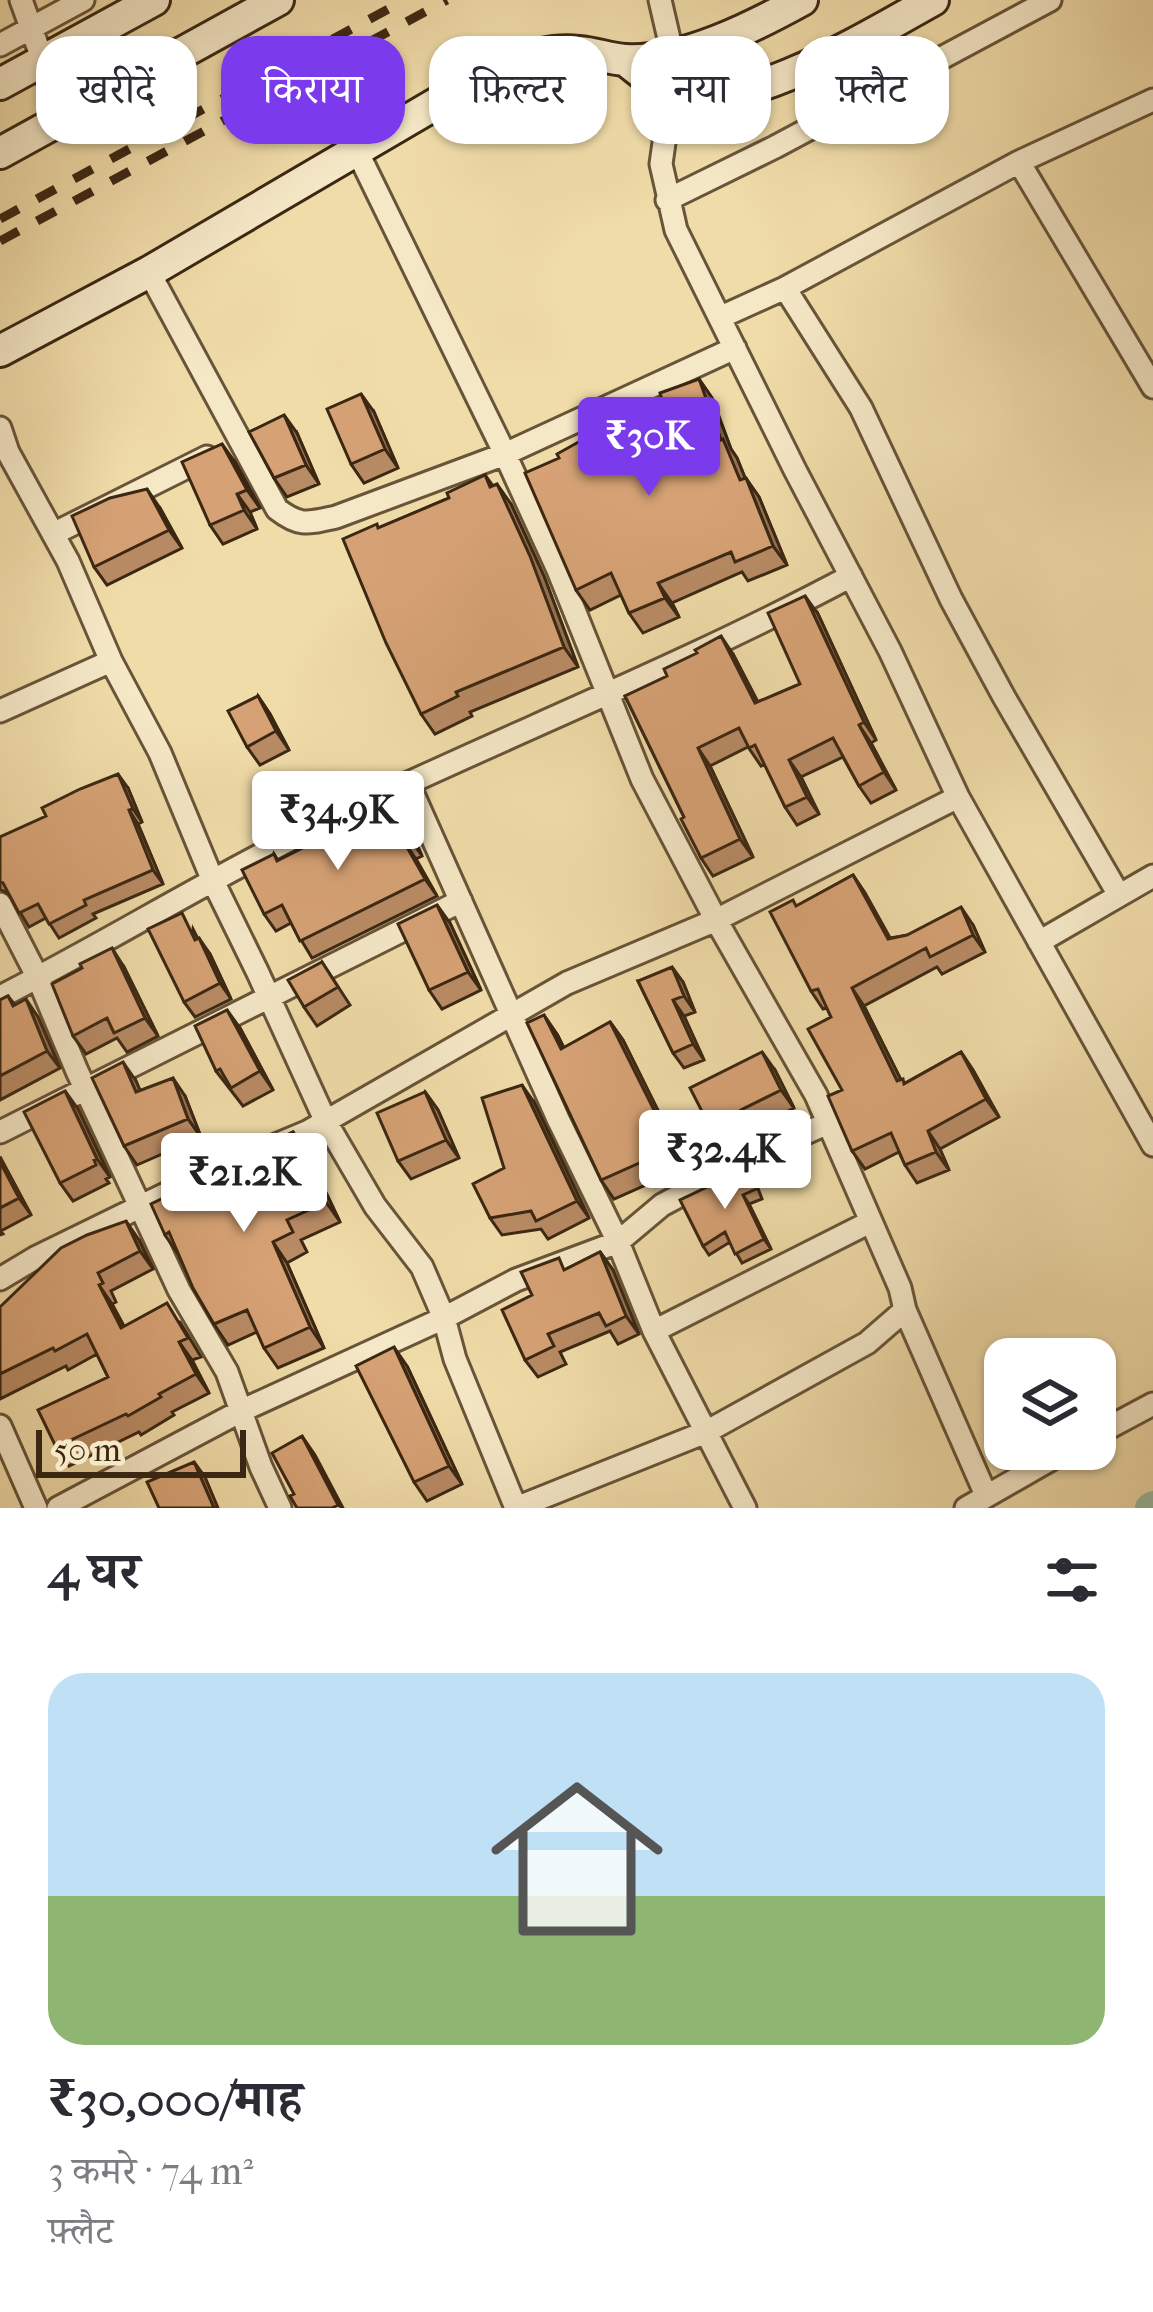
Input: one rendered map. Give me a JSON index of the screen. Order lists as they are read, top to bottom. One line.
{"scale_bar":"50 m","page":{"chip":["खरीदें","किराया","फ़िल्टर","नया","फ़्लैट"],"price":["₹30K","₹34.9K","₹32.4K","₹21.2K"],"scale":"50 m","heading":"4 घर","list":[{"name":"₹30,000/माह","note":"3 कमरे · 74 m² · फ़्लैट"}]}}
